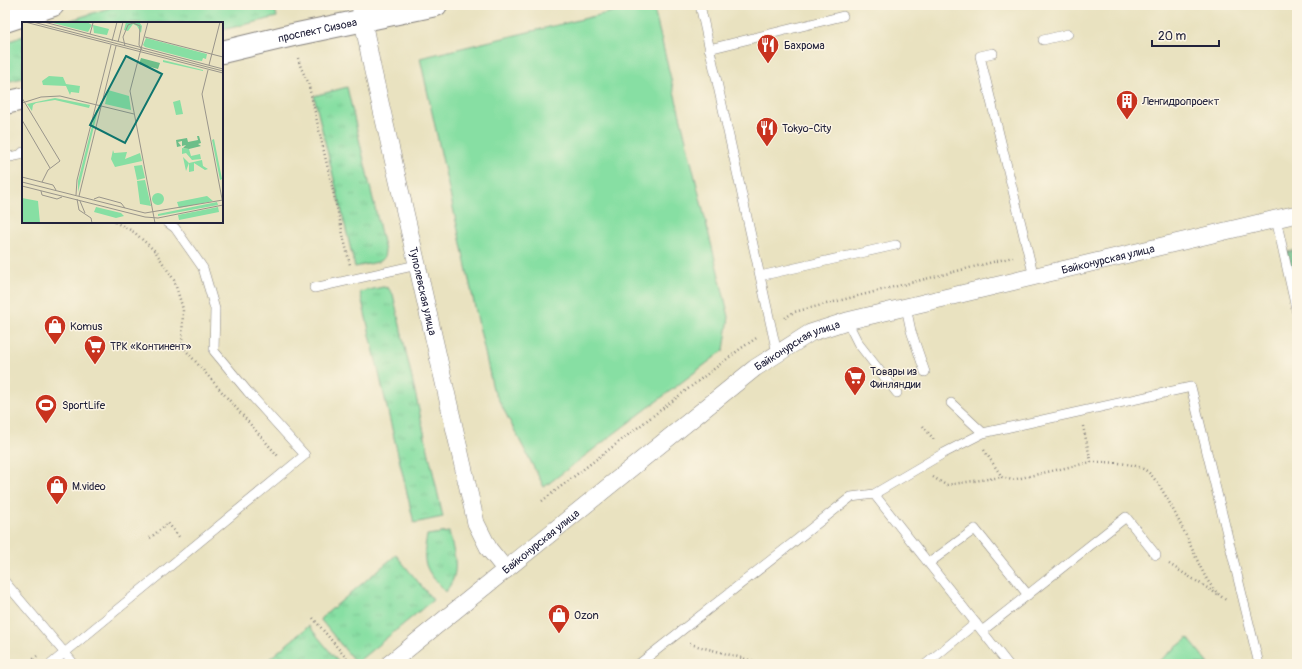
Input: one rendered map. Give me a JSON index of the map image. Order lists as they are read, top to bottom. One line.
{"streets":{"street":["проспект Сизова","Байконурская улица","Туполевская улица"]},"crossings":[["проспект Сизова","Туполевская улица"],["Байконурская улица","Туполевская улица"]],"places":{"restaurant":["Бахрома","Tokyo-City"],"building":["Ленгидропроект"],"shop":["Komus","M.video","Ozon"],"supermarket":["ТРК «Континент»","Товары из Финляндии"],"sports":["SportLife"]},"scale_bar":"20 m"}
